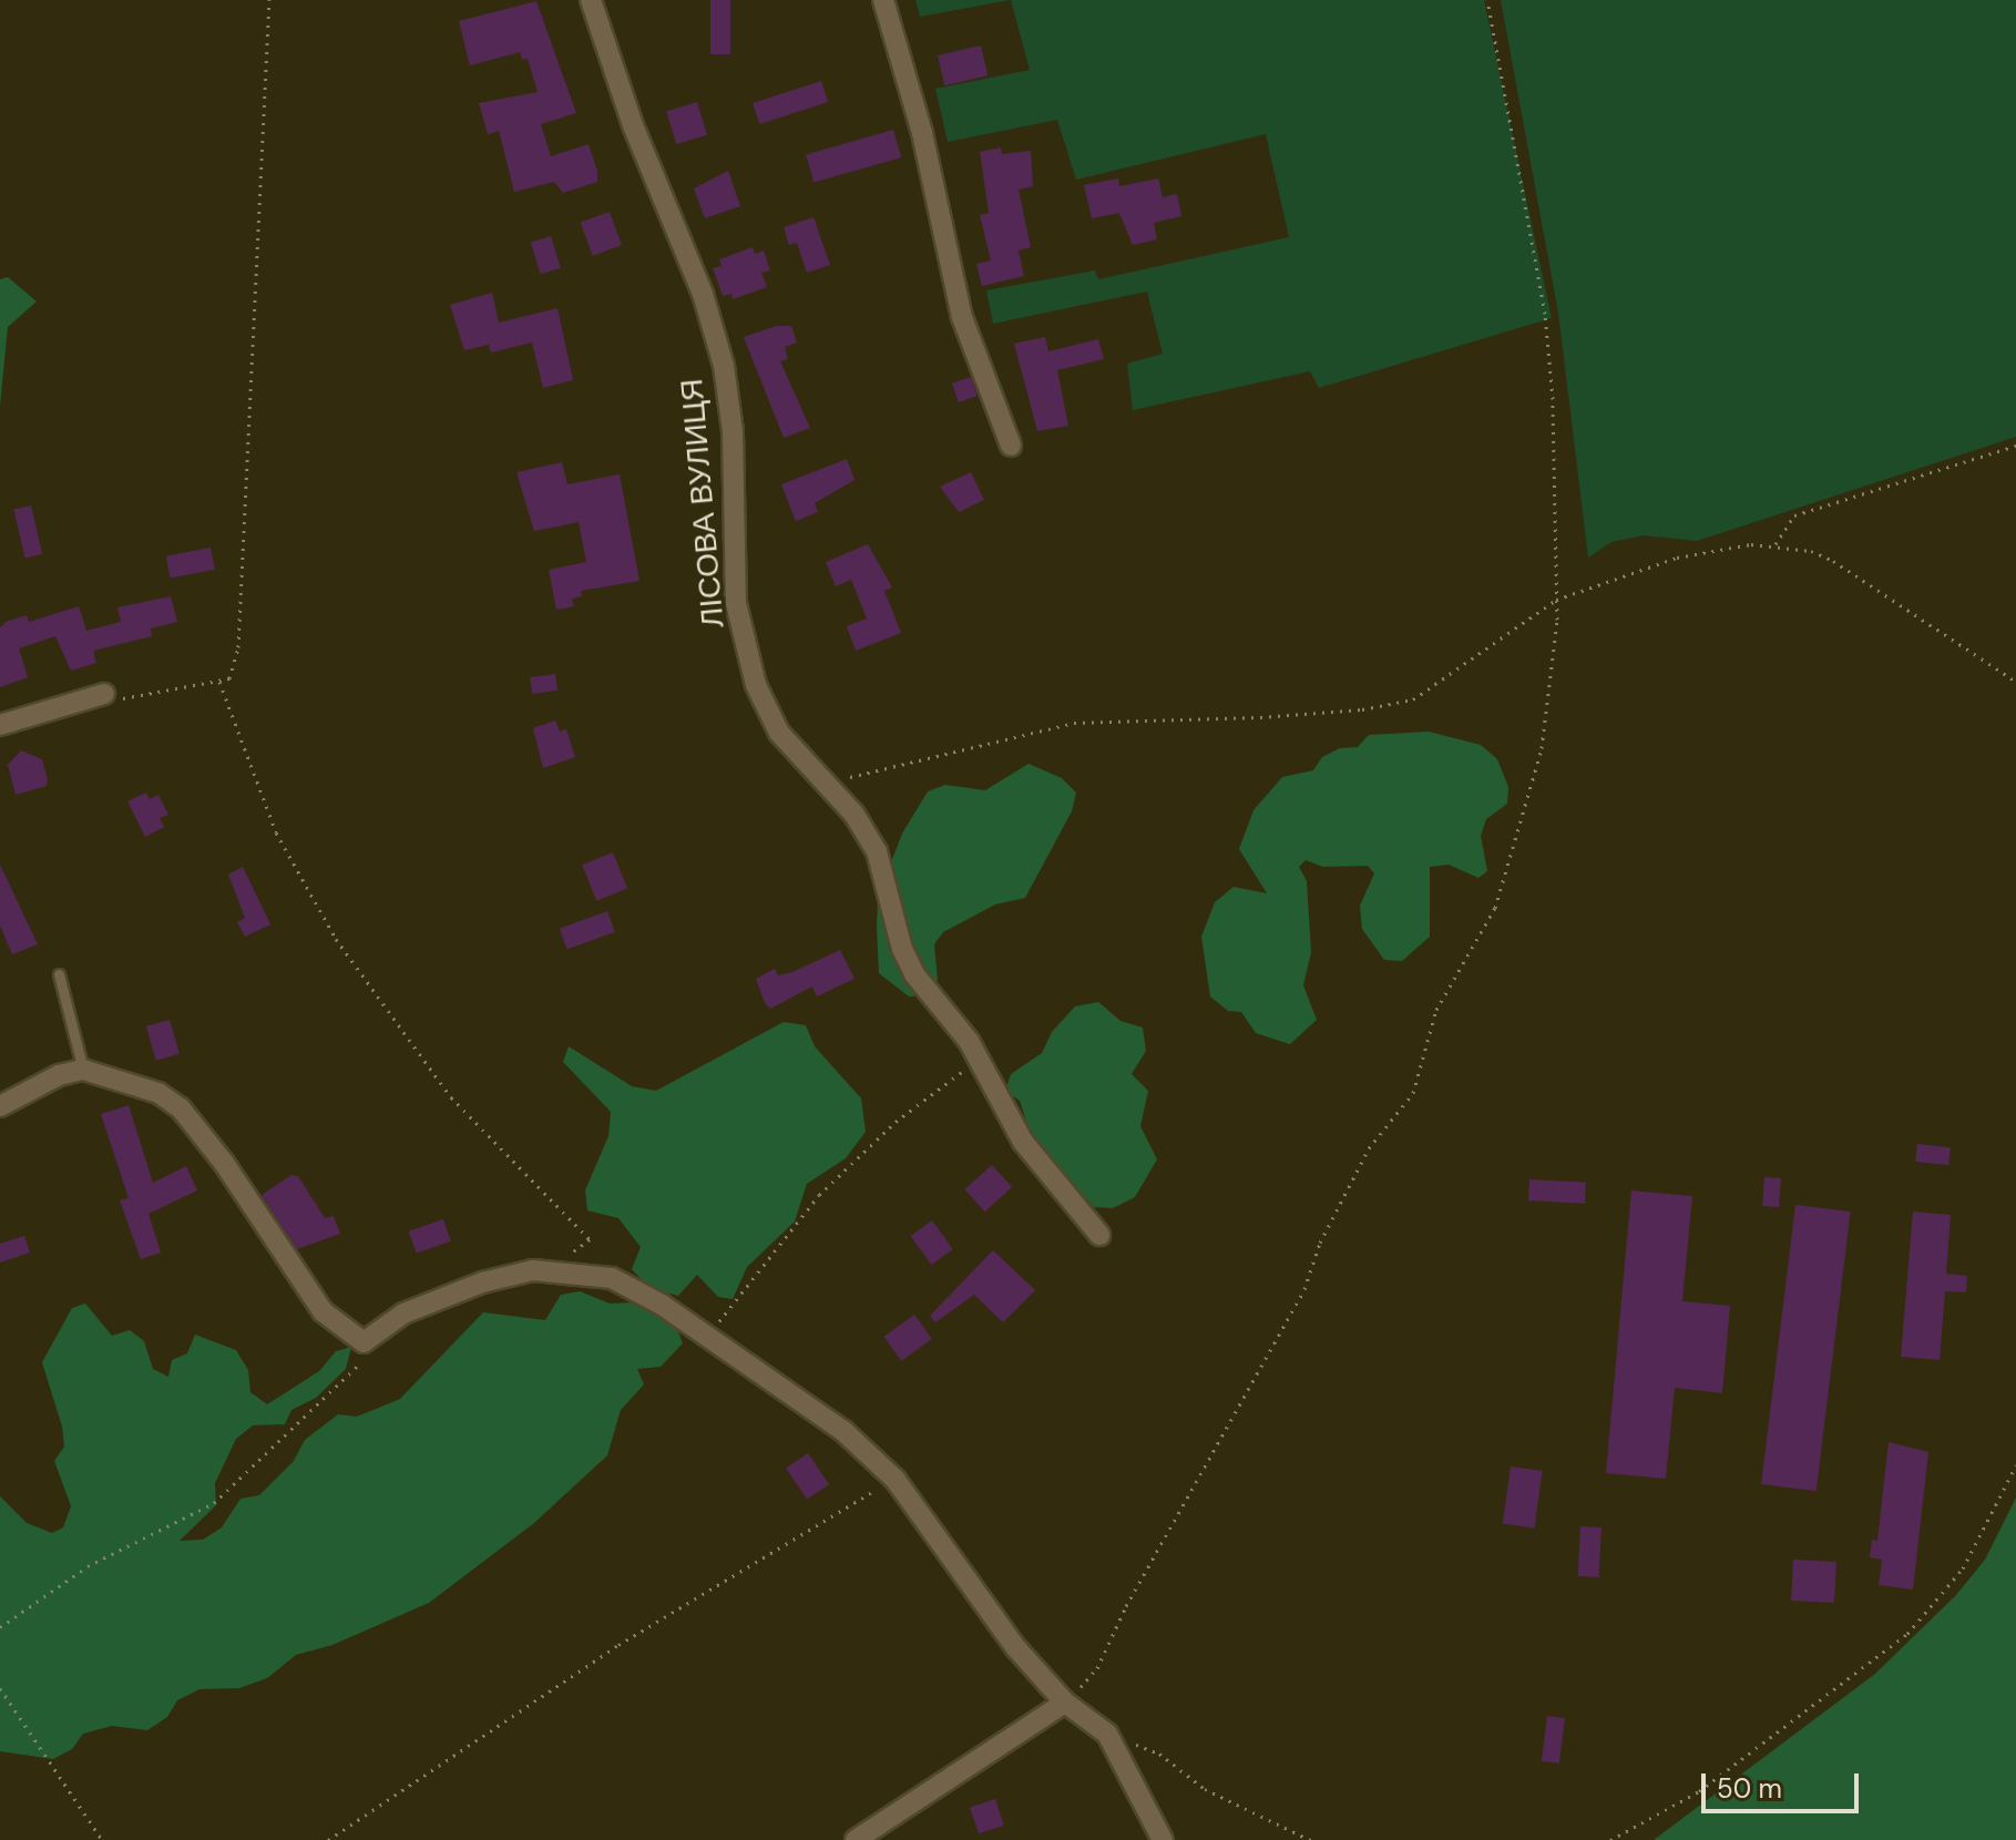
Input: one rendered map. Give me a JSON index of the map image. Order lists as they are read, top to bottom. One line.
{"streets":{"street":["ЛІСОВА ВУЛИЦЯ"]},"scale_bar":"50 m"}
